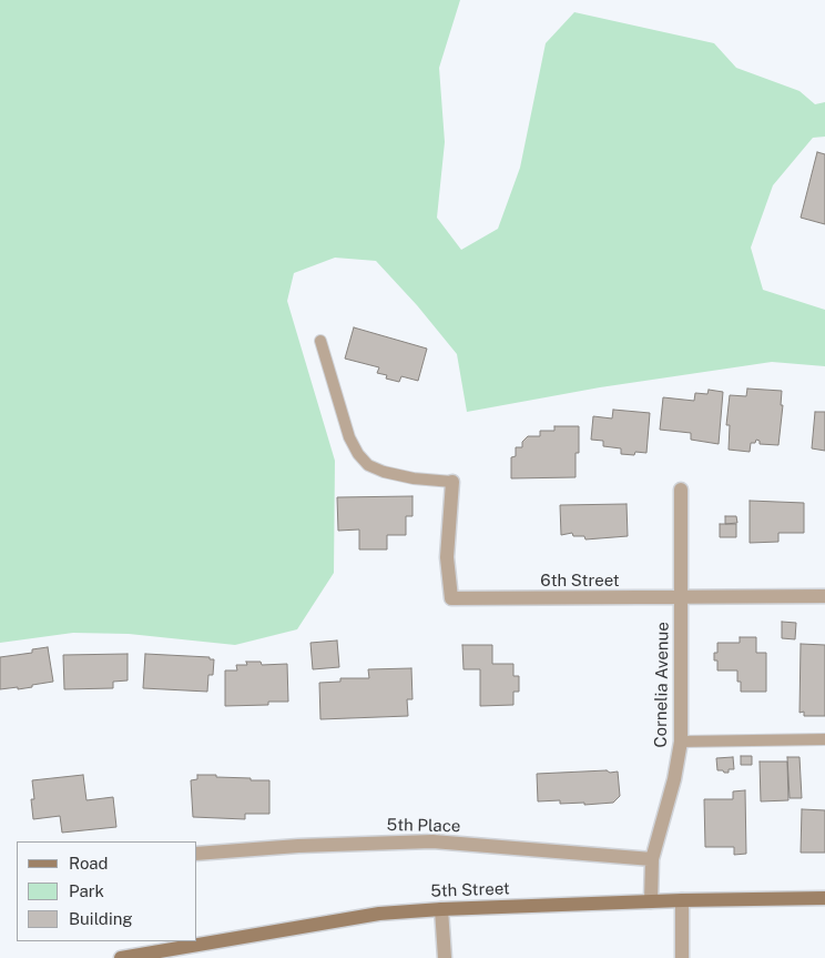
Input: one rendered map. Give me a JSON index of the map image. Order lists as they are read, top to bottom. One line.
{"streets":{"main road":["5th Street"],"street":["6th Street","Cornelia Avenue","5th Place"]},"crossings":[["6th Street","Cornelia Avenue"],["Cornelia Avenue","5th Place"],["Cornelia Avenue","5th Street"]],"legend":["Road","Park","Building"]}
